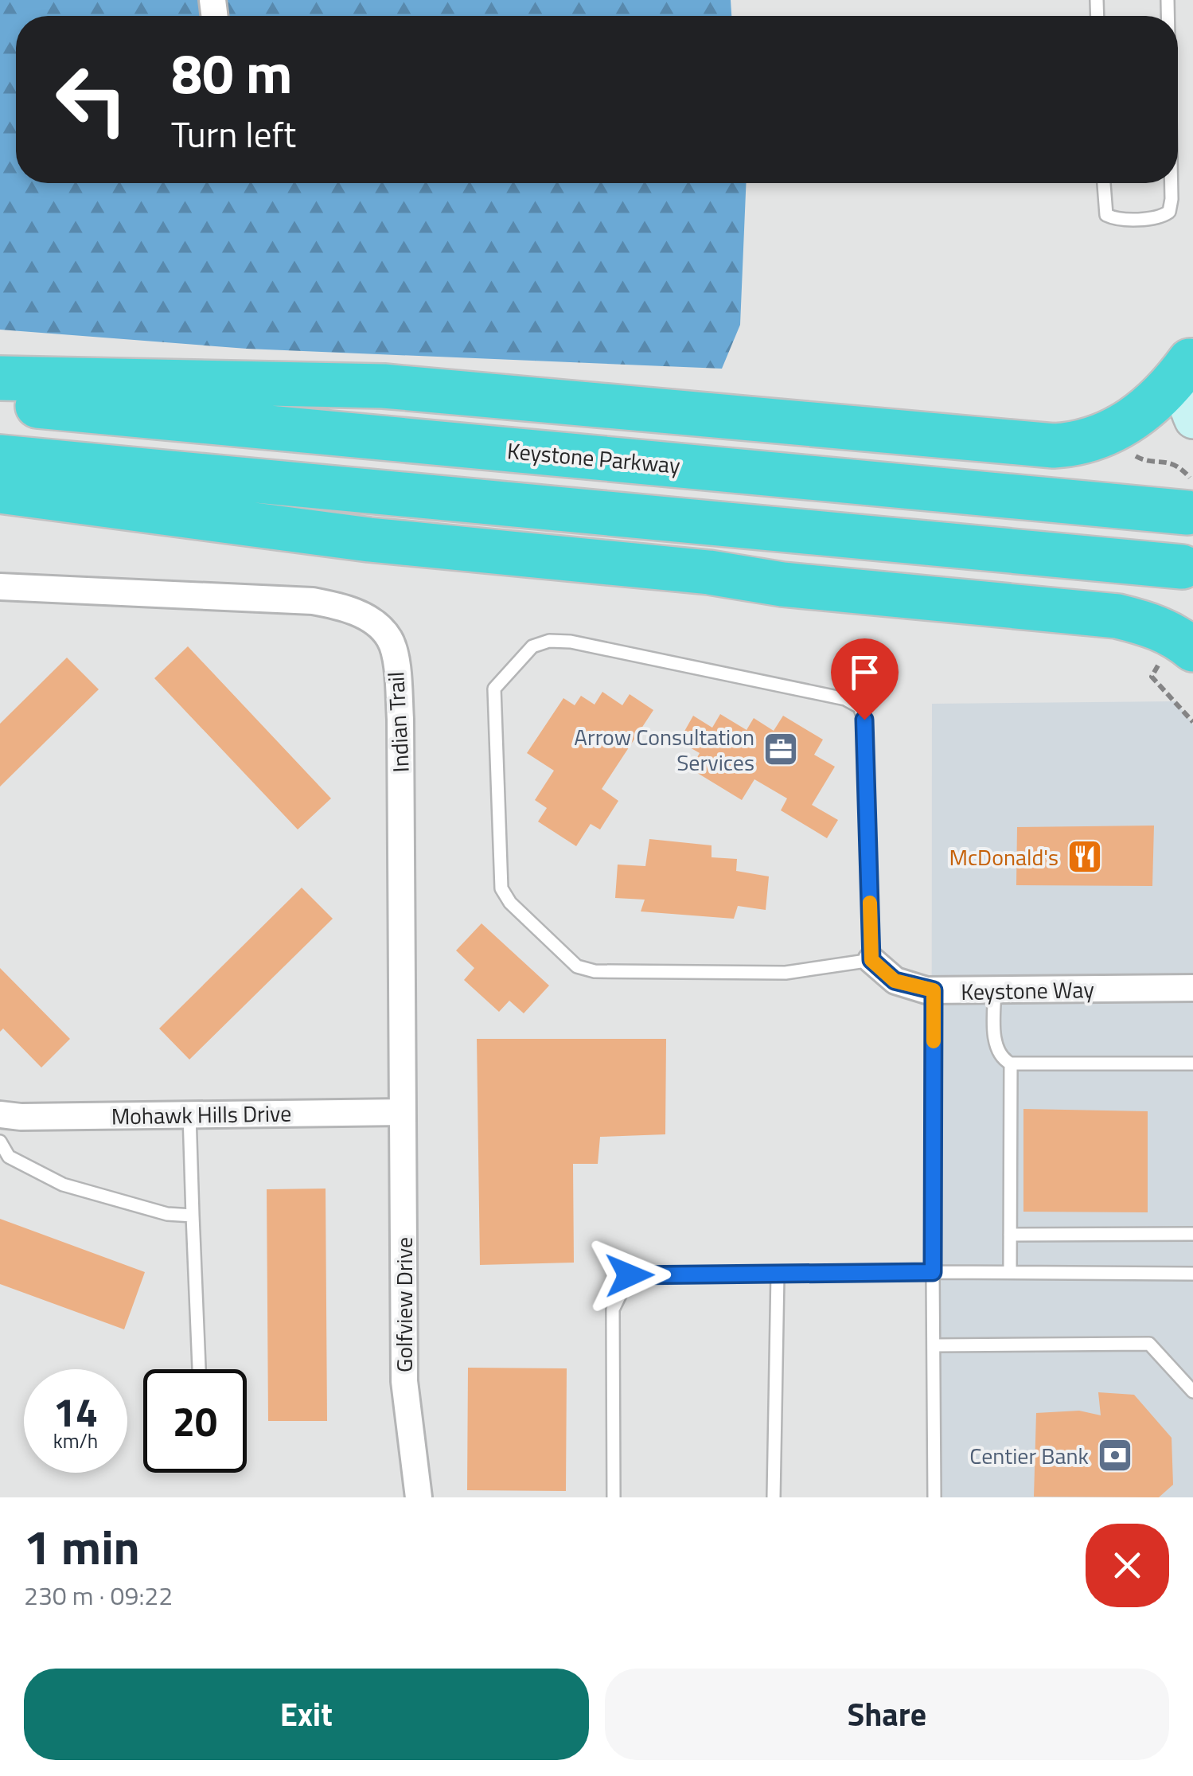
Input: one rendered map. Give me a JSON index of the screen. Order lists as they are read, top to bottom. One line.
{"streets":{"highway":["Keystone Parkway"],"street":["Indian Trail","Keystone Way","Mohawk Hills Drive","Golfview Drive"]},"crossings":[["Indian Trail","Mohawk Hills Drive"],["Indian Trail","Golfview Drive"],["Mohawk Hills Drive","Golfview Drive"]],"places":{"office":["Arrow Consultation Services"],"restaurant":["McDonald's"],"bank":["Centier Bank"]},"page":{"turn":["80 m","Turn left"],"speed":"14 km/h","limit":"20","heading":["1 min","230 m · 09:22"],"buttons":["Exit","Share"]}}
